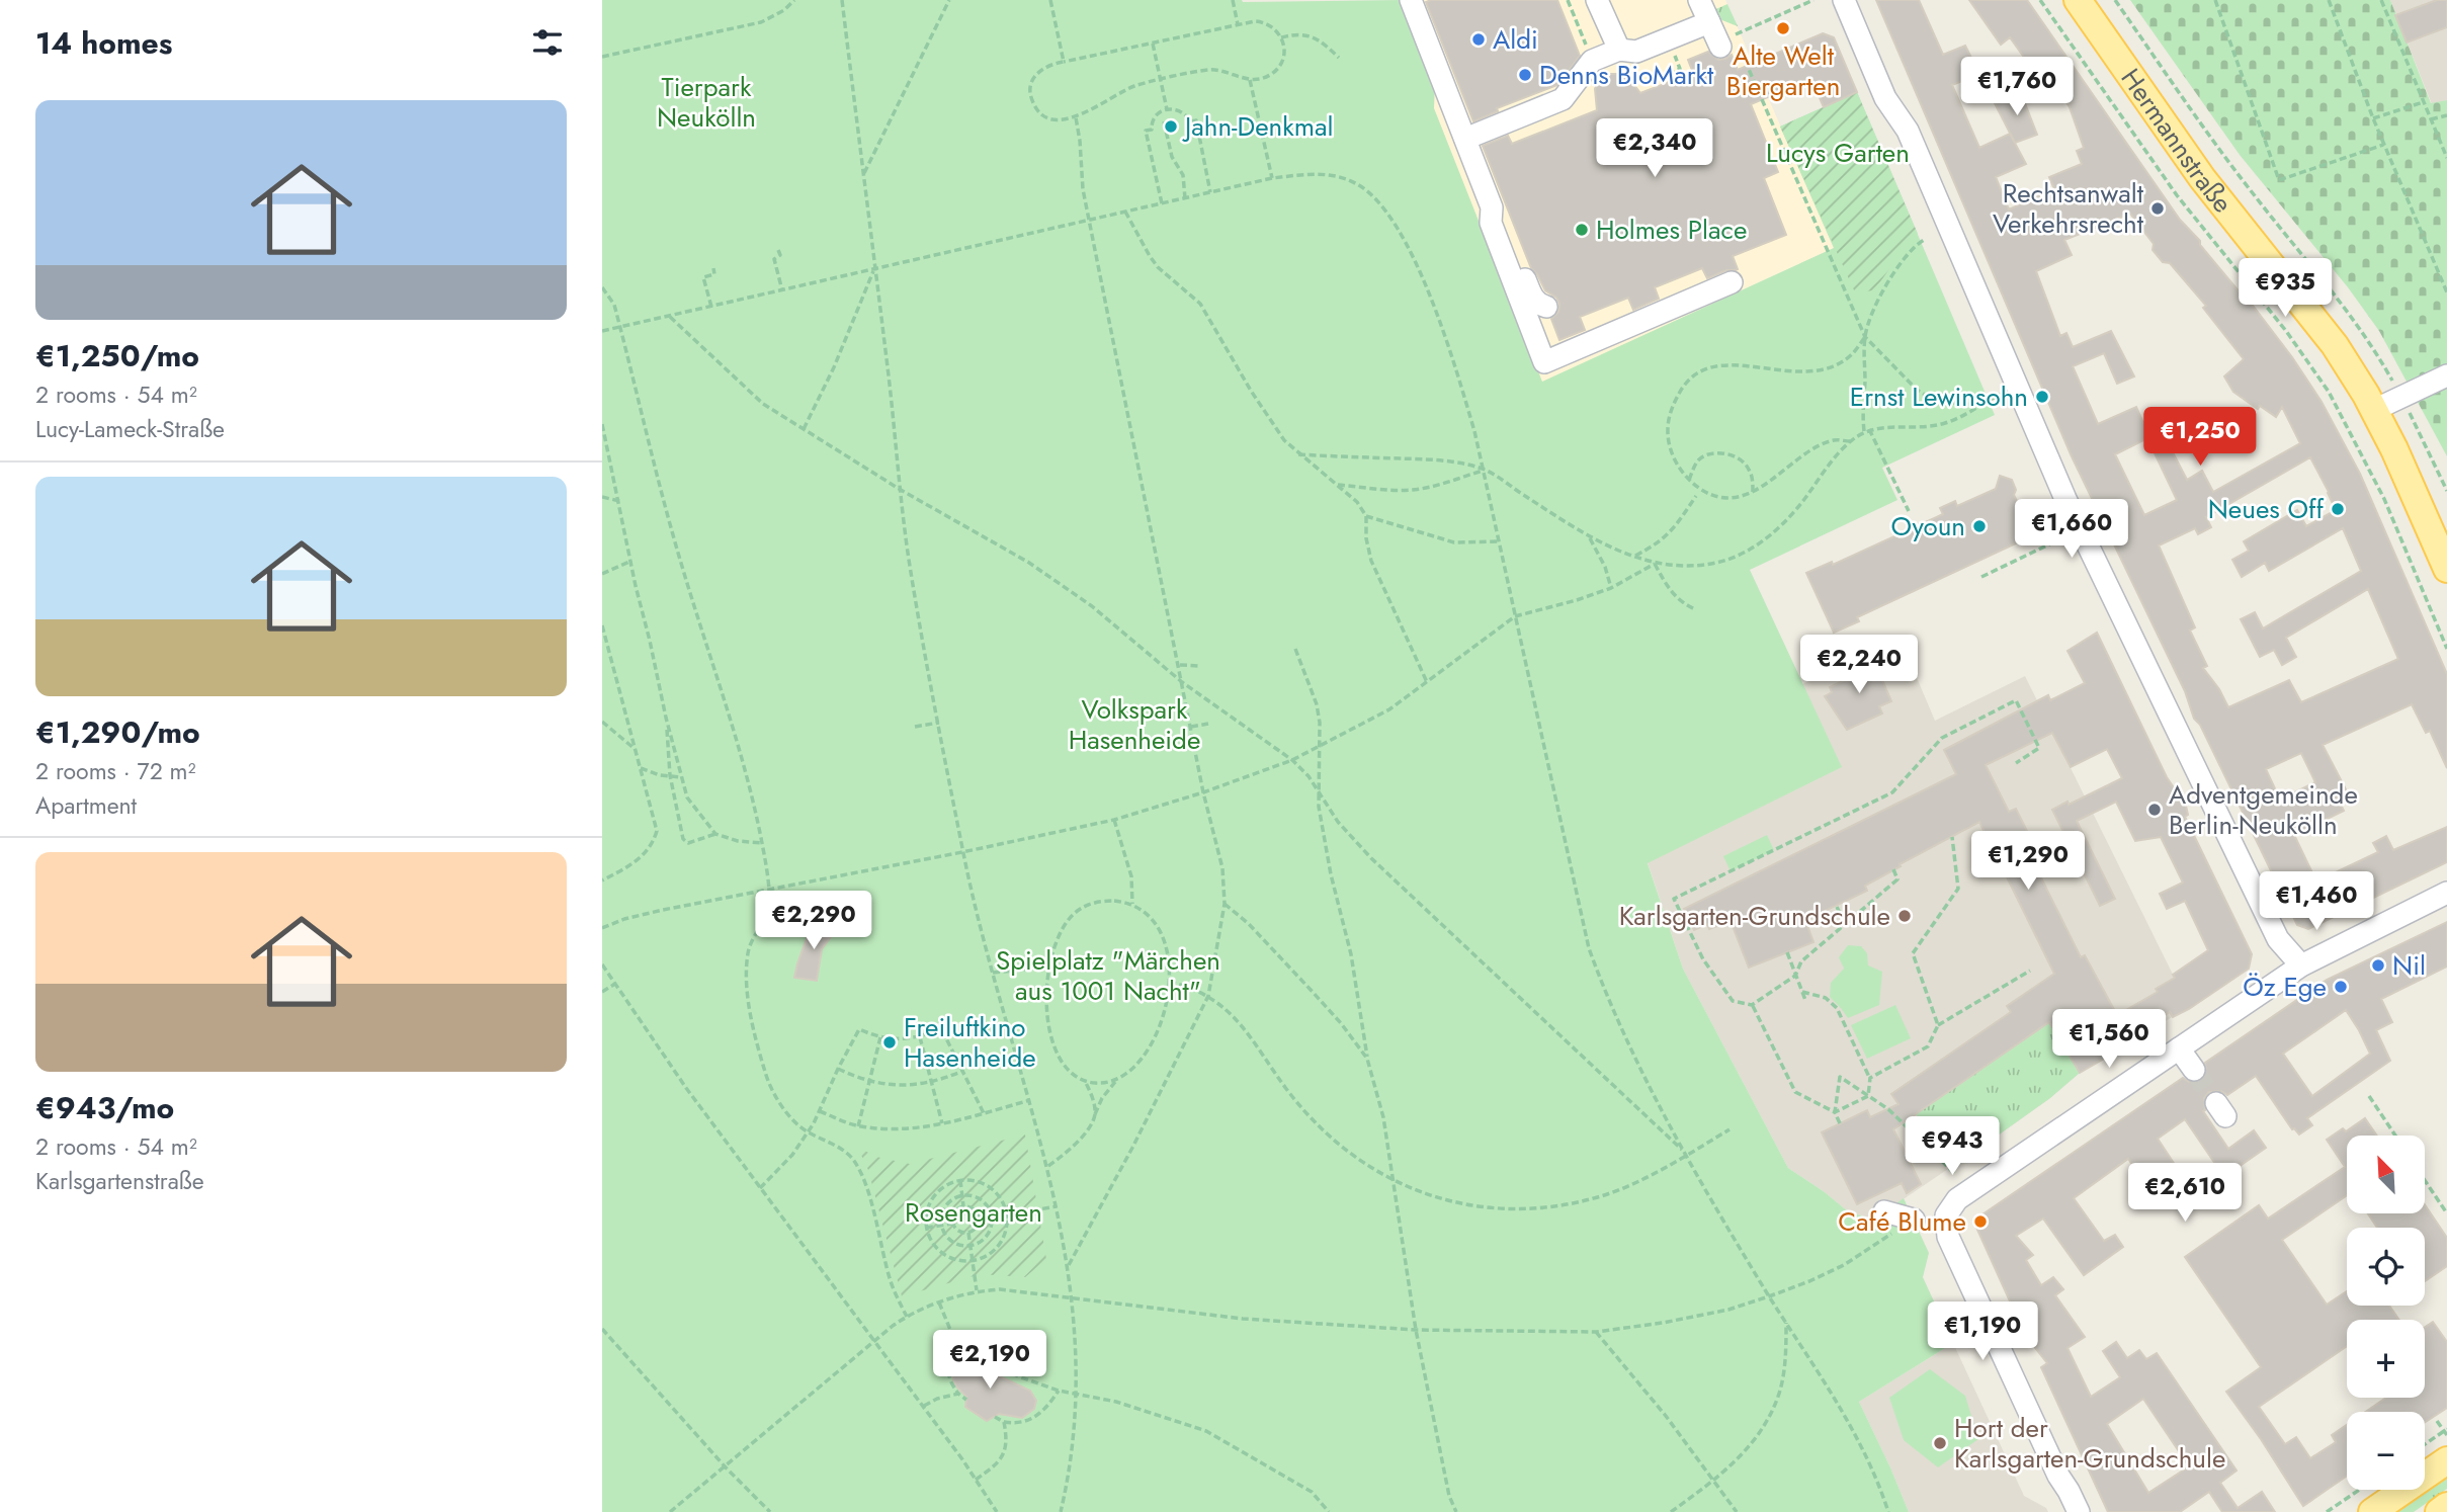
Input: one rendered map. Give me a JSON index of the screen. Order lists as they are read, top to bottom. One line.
{"streets":{"main road":["Hermannstraße"]},"parks":["Tierpark Neukölln","Lucys Garten","Volkspark Hasenheide","Spielplatz \"Märchen aus 1001 Nacht\"","Rosengarten"],"places":["Alte Welt Biergarten","Aldi","Denns BioMarkt","Jahn-Denkmal","Rechtsanwalt Verkehrsrecht","Holmes Place","Ernst Lewinsohn","Neues Off","Oyoun","Adventgemeinde Berlin-Neukölln","Karlsgarten-Grundschule","Nil","Öz Ege","Freiluftkino Hasenheide","Café Blume","Hort der Karlsgarten-Grundschule"],"north":"top left","page":{"heading":"14 homes","price":["€1,760","€2,340","€935","€1,250","€1,660","€2,240","€1,290","€1,460","€2,290","€1,560","€943","€2,610","€1,190","€2,190"],"list":[{"name":"€1,250/mo","note":"2 rooms · 54 m² · Lucy-Lameck-Straße"},{"name":"€1,290/mo","note":"2 rooms · 72 m² · Apartment"},{"name":"€943/mo","note":"2 rooms · 54 m² · Karlsgartenstraße"}],"map_buttons":["+","−"]}}
